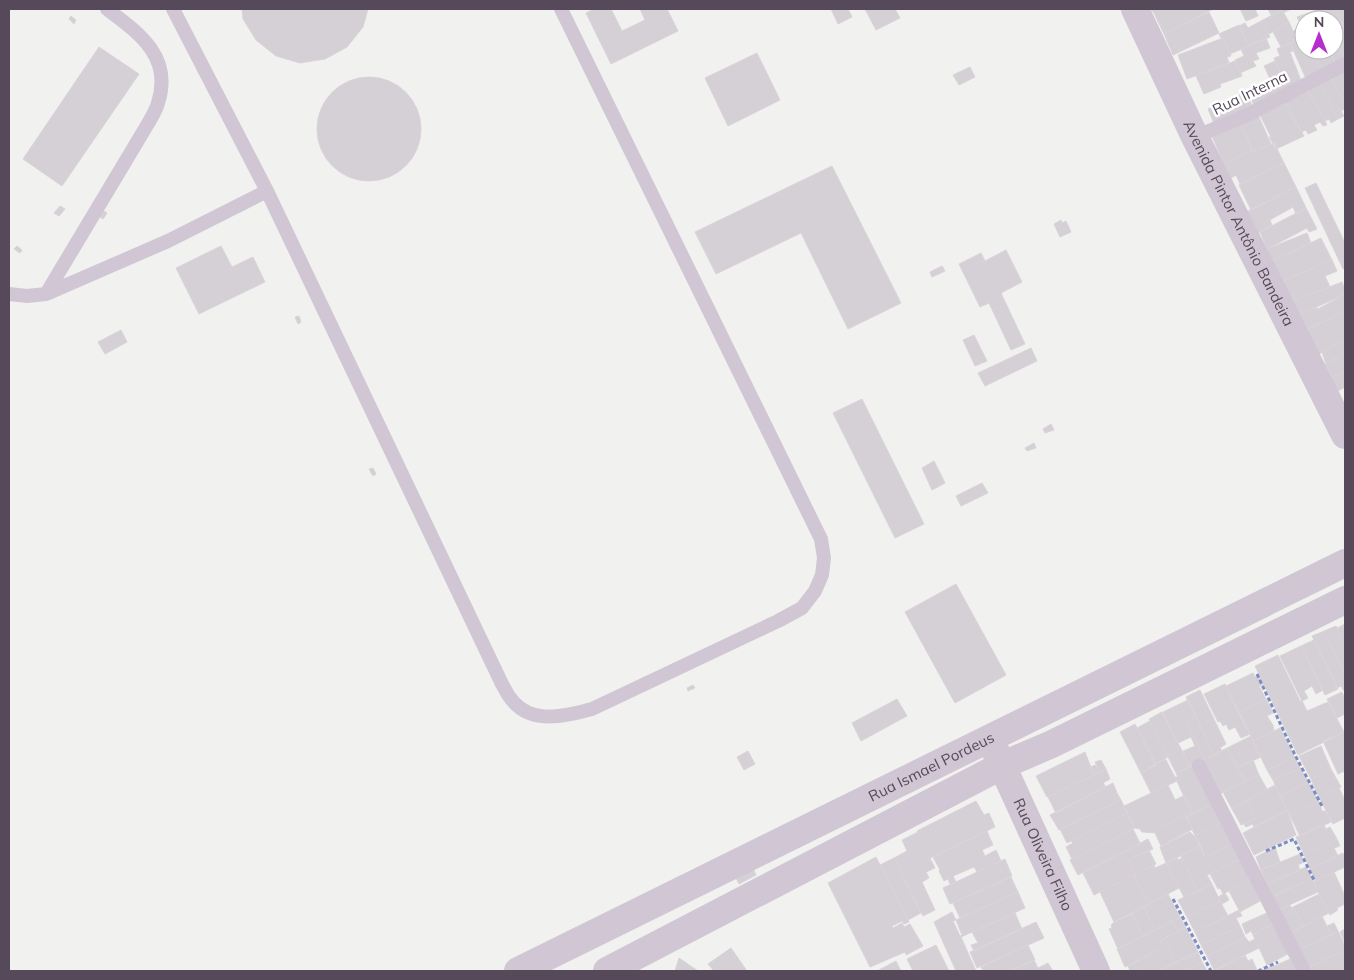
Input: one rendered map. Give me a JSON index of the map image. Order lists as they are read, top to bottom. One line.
{"streets":{"street":["Avenida Pintor Antônio Bandeira","Rua Ismael Pordeus","Rua Oliveira Filho"],"lane":["Rua Interna"]},"crossings":[["Rua Interna","Avenida Pintor Antônio Bandeira"],["Rua Ismael Pordeus","Rua Oliveira Filho"]],"north":"top"}
